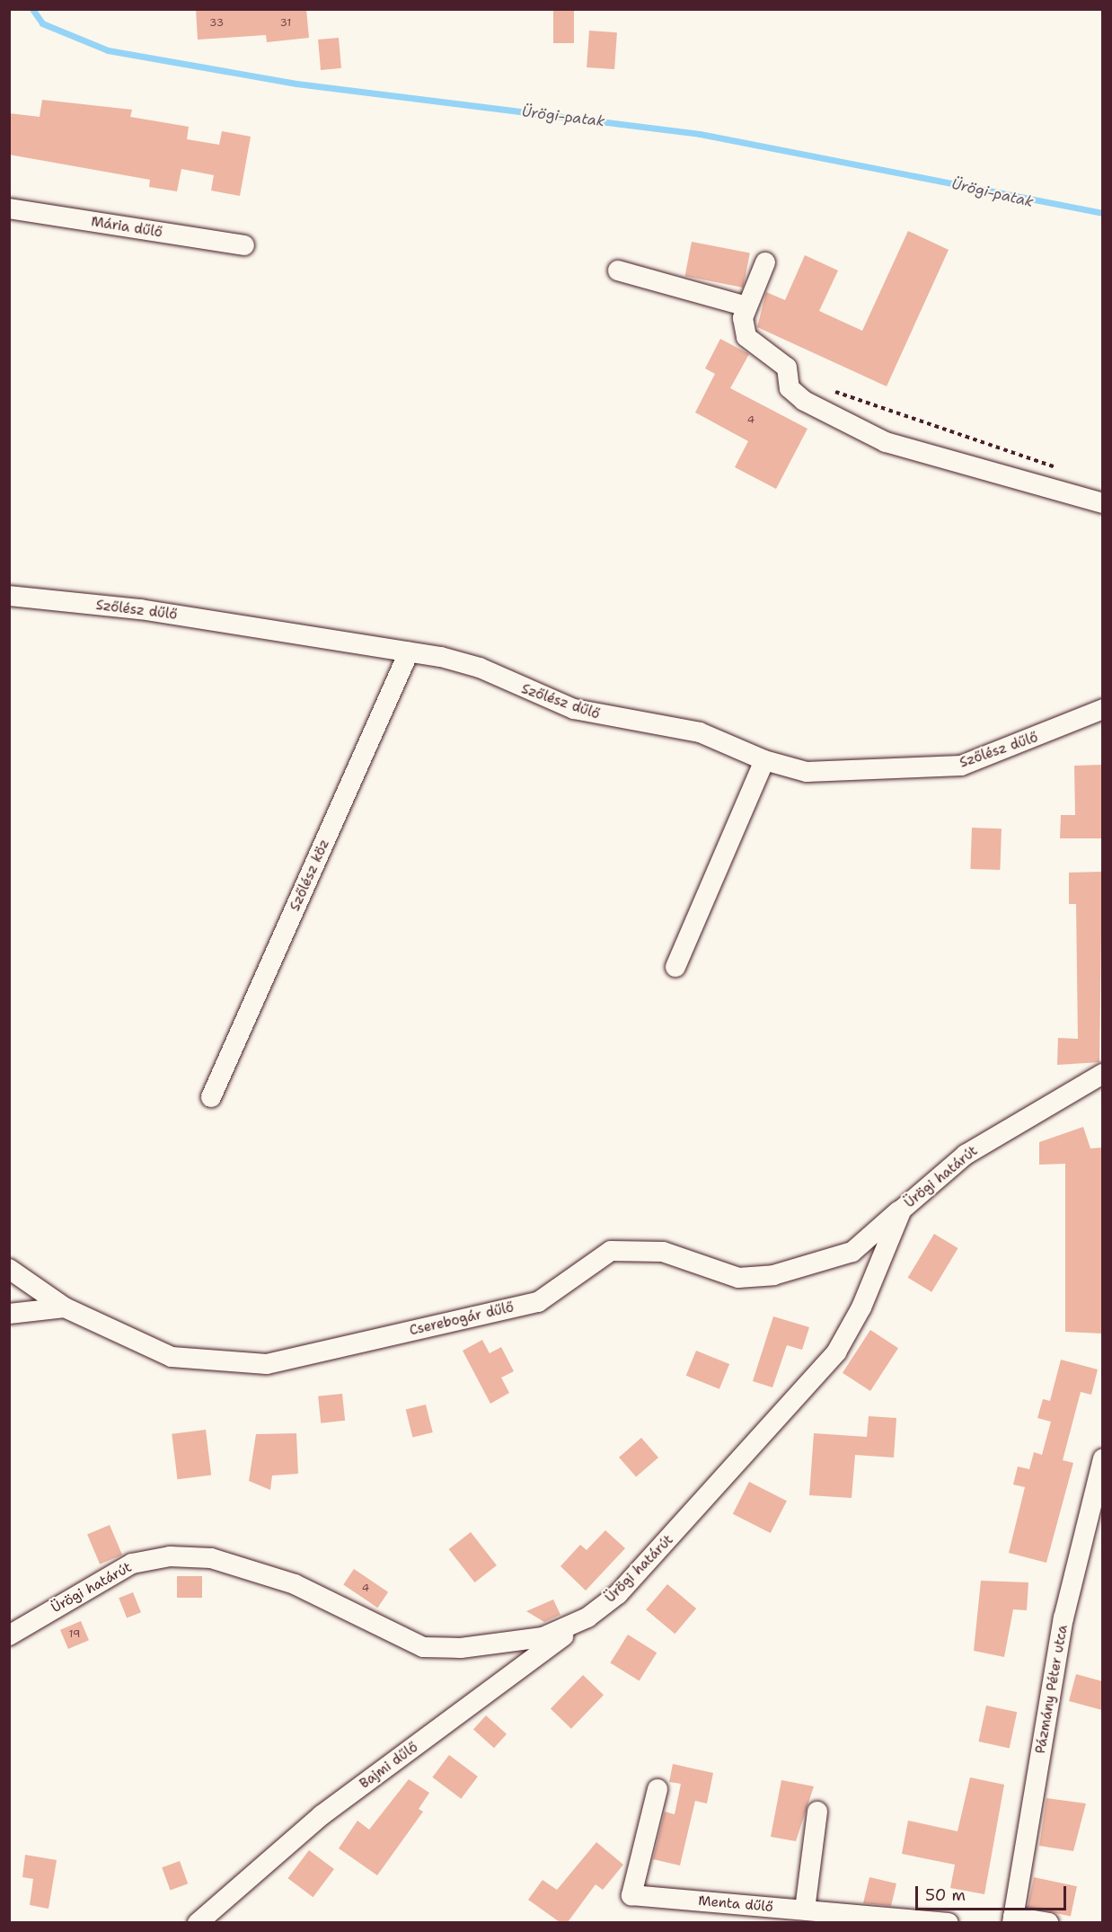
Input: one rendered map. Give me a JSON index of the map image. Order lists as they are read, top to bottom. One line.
{"streets":{"street":["Mária dűlő","Szőlész dűlő","Szőlész köz","Ürögi határút","Cserebogár dűlő","Pázmány Péter utca","Bajmi dűlő","Menta dűlő"]},"crossings":[["Szőlész dűlő","Szőlész köz"],["Ürögi határút","Cserebogár dűlő"],["Ürögi határút","Bajmi dűlő"]],"water":["Ürögi-patak"],"house_numbers":["33","31","4","4","19"],"scale_bar":"50 m"}
